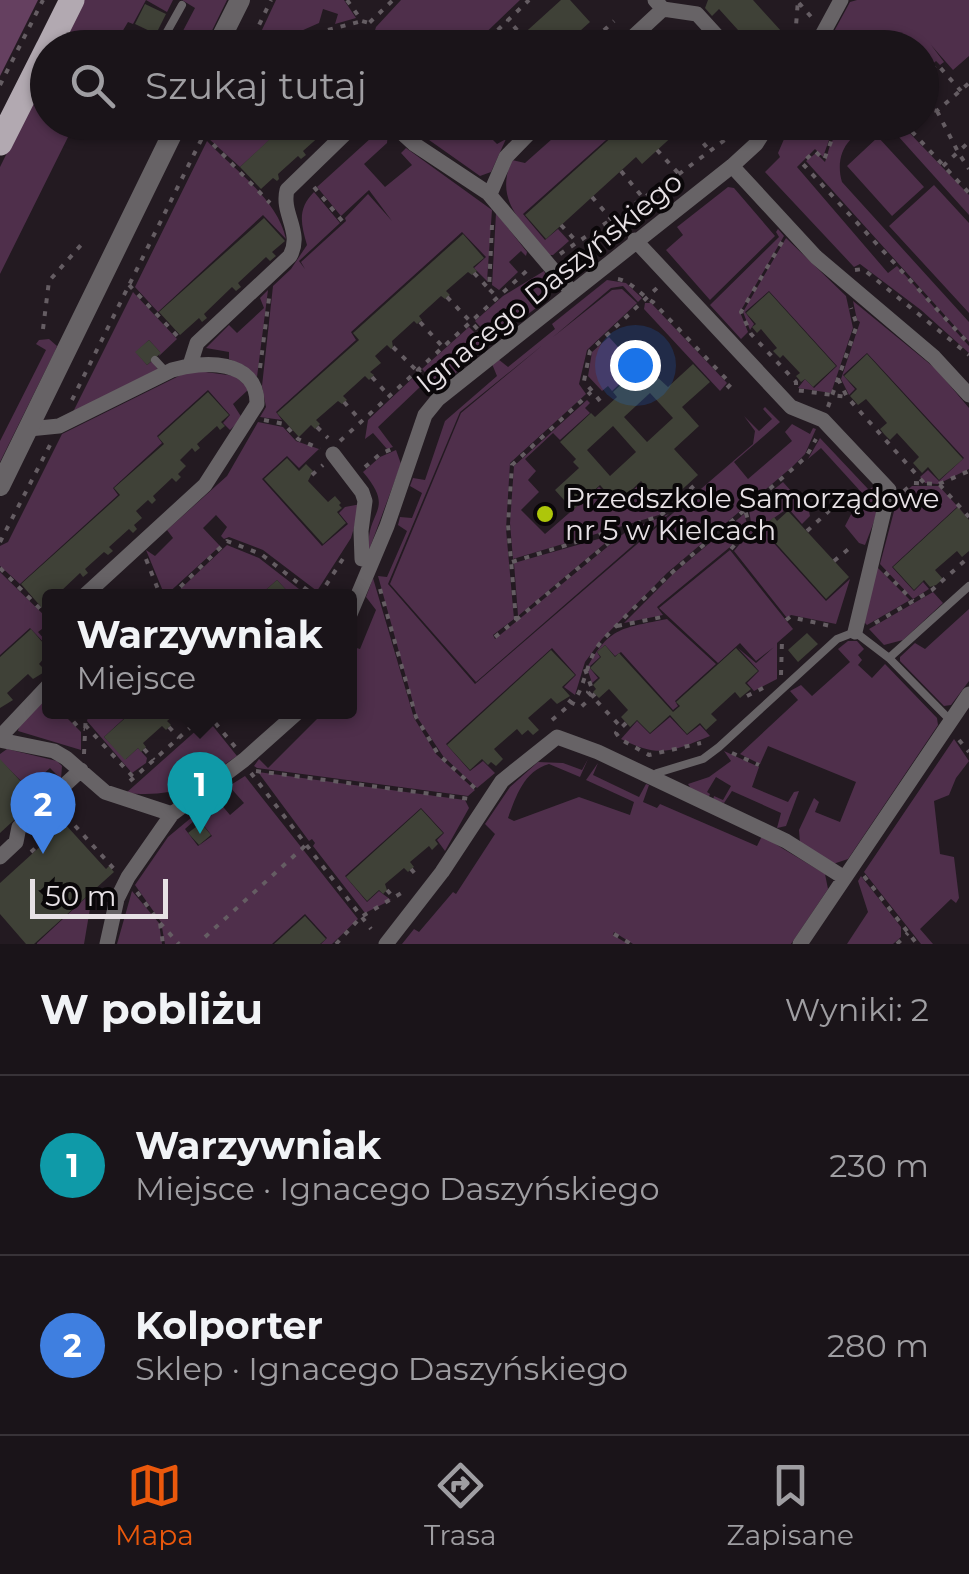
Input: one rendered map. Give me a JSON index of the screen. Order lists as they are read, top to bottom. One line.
{"streets":{"street":["Ignacego Daszyńskiego"]},"places":["Przedszkole Samorządowe nr 5 w Kielcach"],"scale_bar":"50 m","page":{"search":"Szukaj tutaj","popup":["Warzywniak","Miejsce"],"pins":["1","2"],"scale":"50 m","heading":["W pobliżu","Wyniki: 2"],"list":[{"mark":"1","name":"Warzywniak","note":"Miejsce · Ignacego Daszyńskiego","value":"230 m"},{"mark":"2","name":"Kolporter","note":"Sklep · Ignacego Daszyńskiego","value":"280 m"}],"nav":["Mapa","Trasa","Zapisane"]}}
